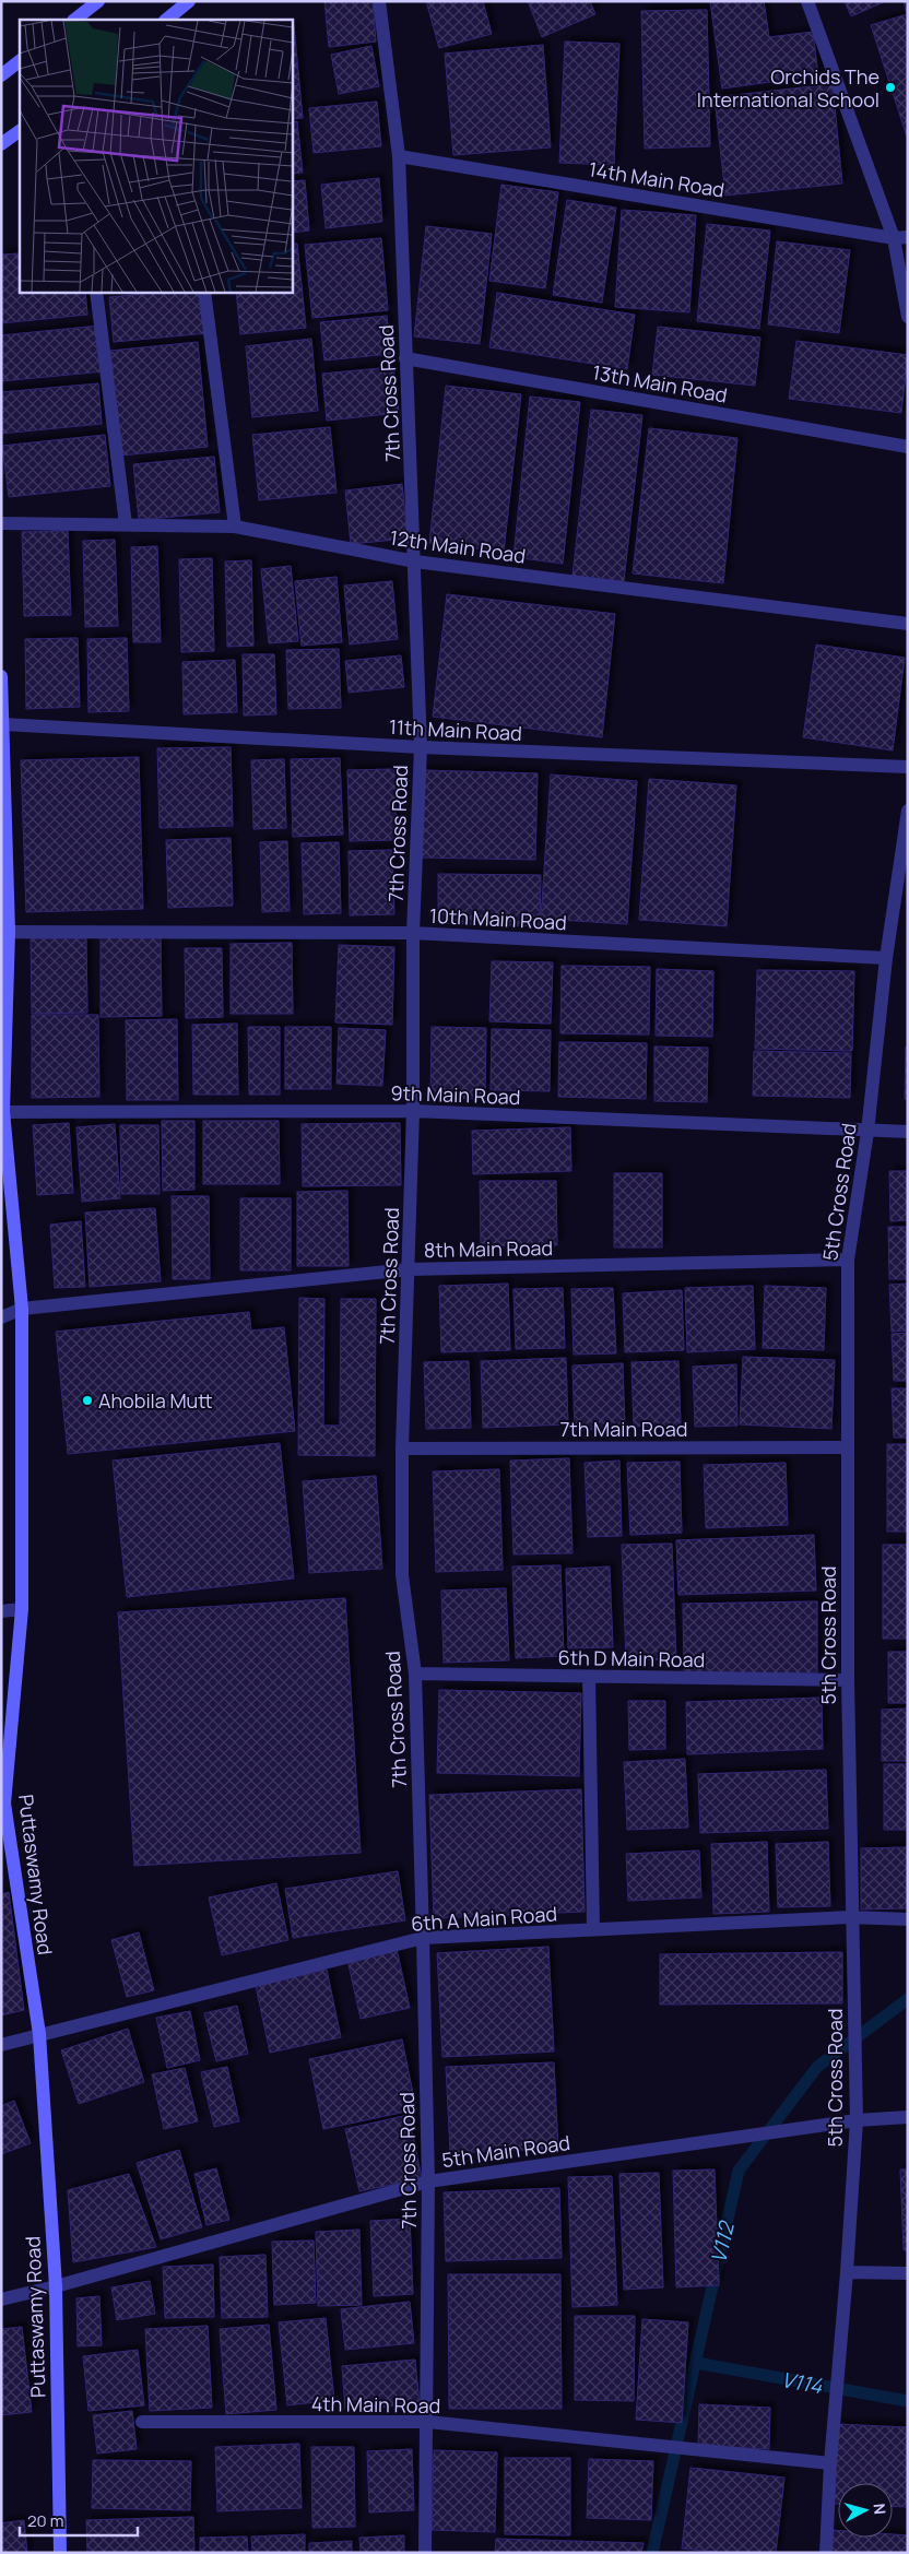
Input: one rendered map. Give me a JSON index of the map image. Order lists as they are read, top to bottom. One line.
{"streets":{"main road":["Puttaswamy Road"],"street":["14th Main Road","13th Main Road","7th Cross Road","12th Main Road","11th Main Road","10th Main Road","9th Main Road","5th Cross Road","8th Main Road","7th Main Road","6th D Main Road","6th A Main Road","5th Main Road","4th Main Road"]},"crossings":[["14th Main Road","7th Cross Road"],["13th Main Road","7th Cross Road"],["7th Cross Road","12th Main Road"],["7th Cross Road","11th Main Road"],["7th Cross Road","10th Main Road"],["7th Cross Road","9th Main Road"],["7th Cross Road","8th Main Road"],["7th Cross Road","7th Main Road"],["7th Cross Road","6th D Main Road"],["7th Cross Road","6th A Main Road"],["7th Cross Road","5th Main Road"],["7th Cross Road","4th Main Road"],["11th Main Road","Puttaswamy Road"],["10th Main Road","5th Cross Road"],["10th Main Road","Puttaswamy Road"],["9th Main Road","5th Cross Road"],["9th Main Road","Puttaswamy Road"],["5th Cross Road","8th Main Road"],["5th Cross Road","7th Main Road"],["5th Cross Road","6th D Main Road"],["5th Cross Road","6th A Main Road"],["5th Cross Road","5th Main Road"],["5th Cross Road","4th Main Road"],["8th Main Road","Puttaswamy Road"],["Puttaswamy Road","6th A Main Road"],["Puttaswamy Road","5th Main Road"]],"water":["V112","V114"],"places":["Orchids The International School","Ahobila Mutt"],"scale_bar":"20 m","north":"right"}
